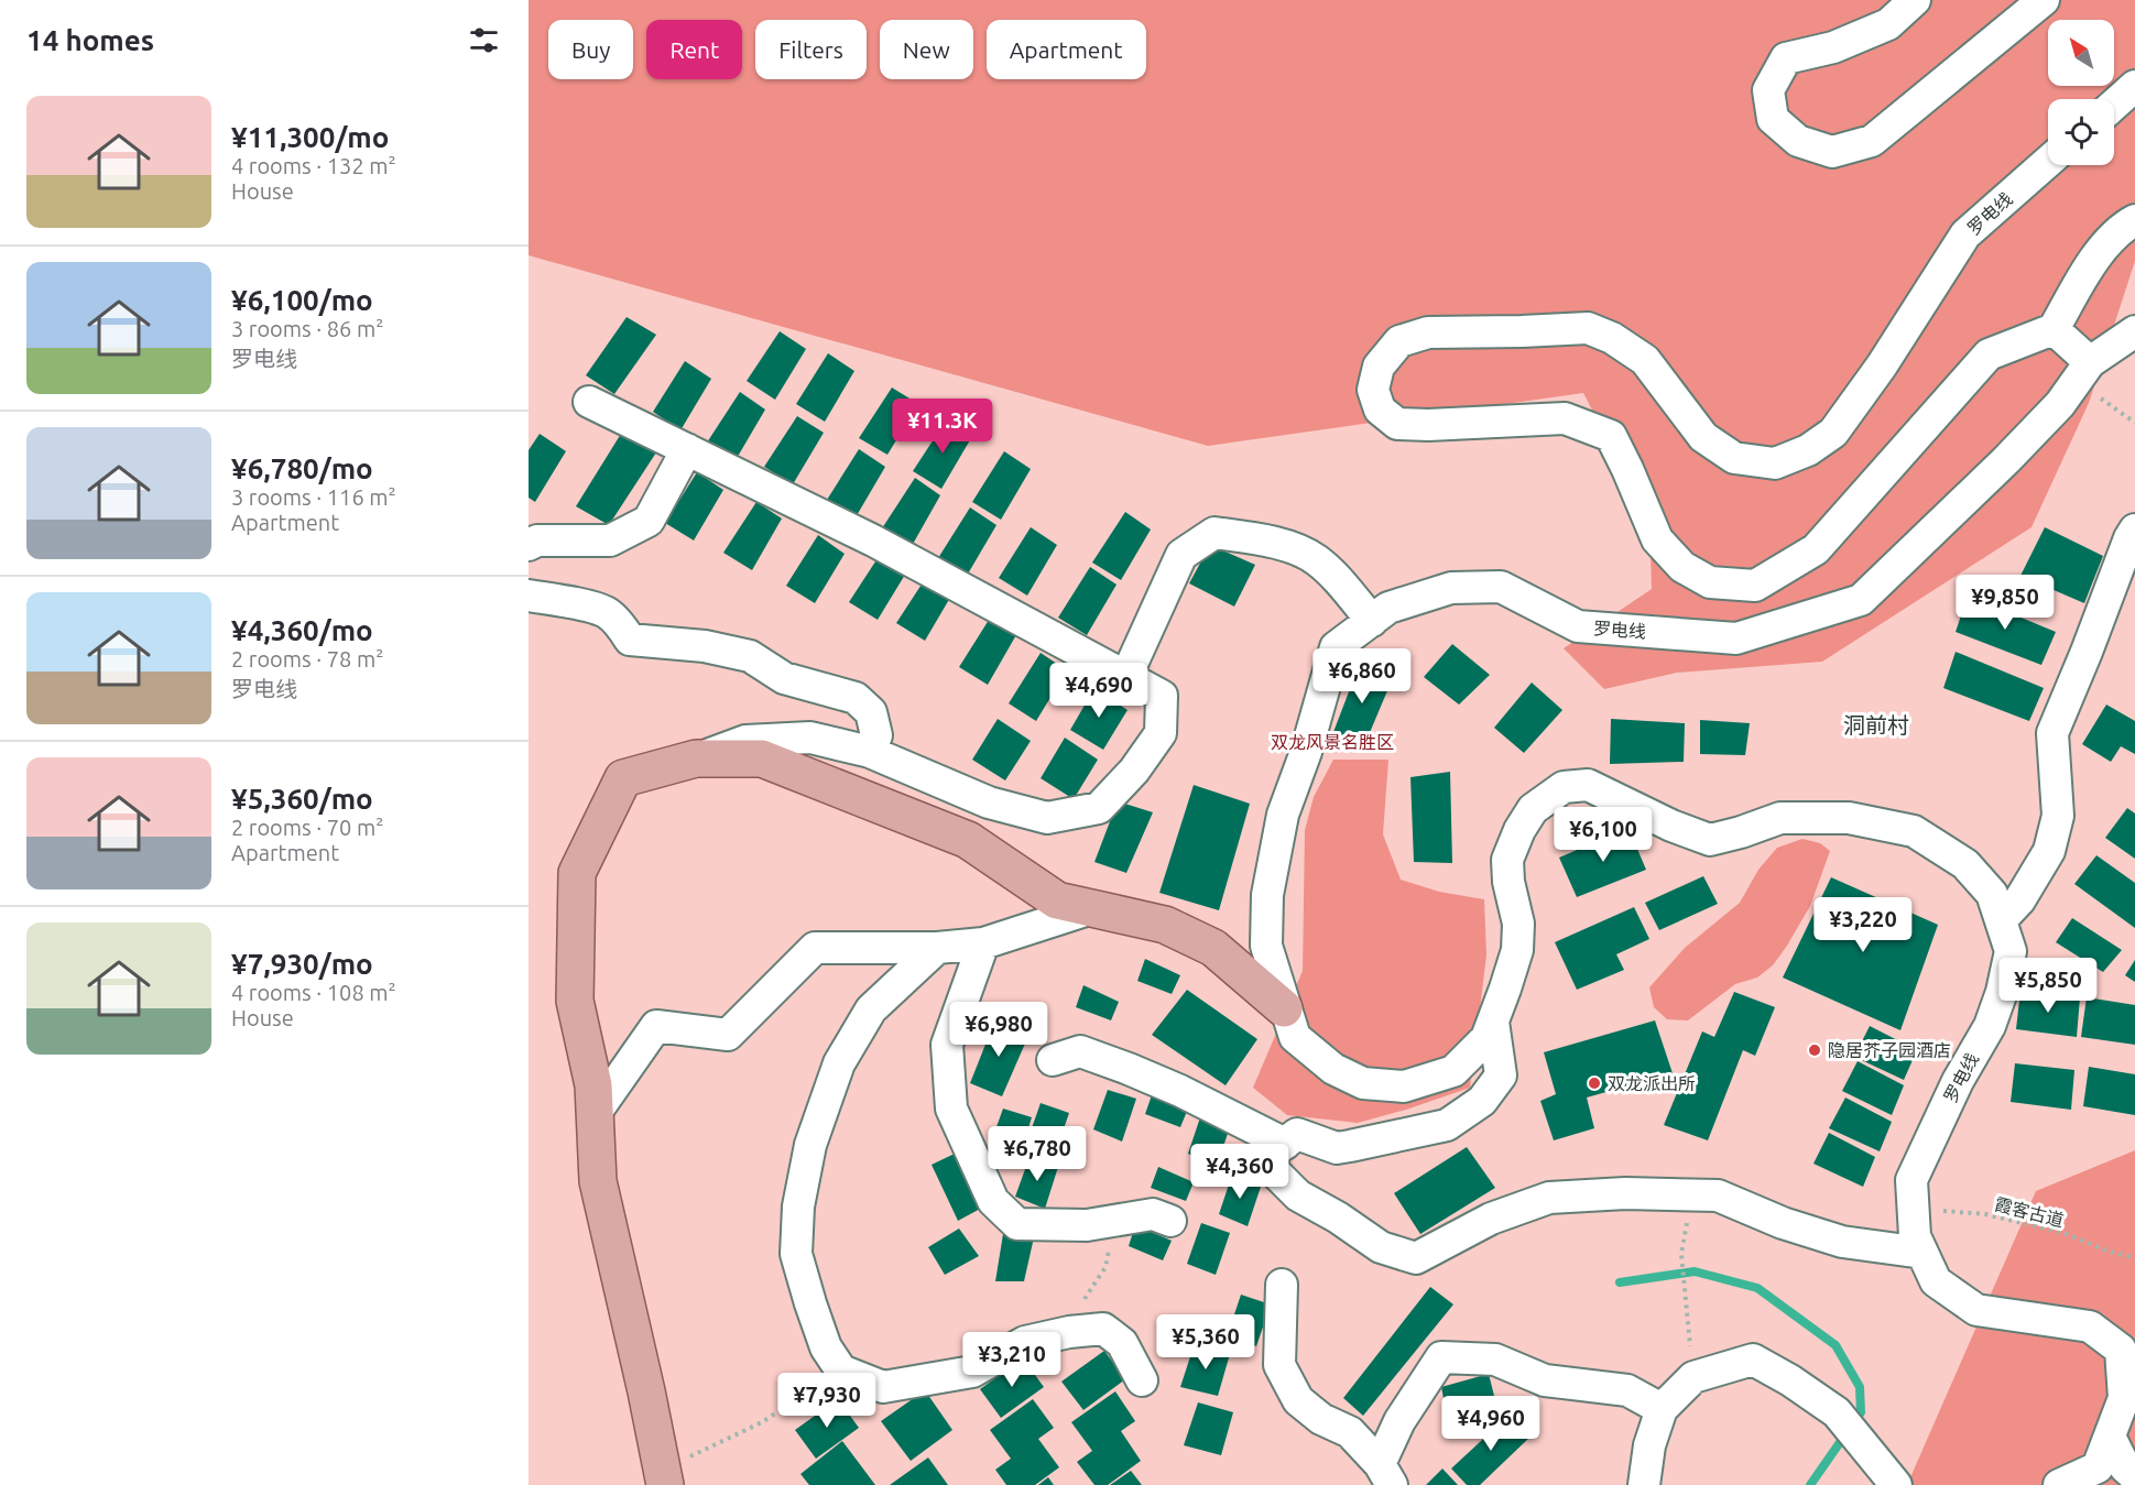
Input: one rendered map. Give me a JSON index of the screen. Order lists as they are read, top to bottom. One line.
{"streets":{"street":["罗电线"],"path":["霞客古道"]},"crossings":[["罗电线","霞客古道"]],"districts":["洞前村"],"parks":["双龙风景名胜区"],"places":["隐居芥子园酒店","双龙派出所"],"north":"top left","page":{"heading":"14 homes","chip":["Buy","Rent","Filters","New","Apartment"],"list":[{"name":"¥11,300/mo","note":"4 rooms · 132 m² · House"},{"name":"¥6,100/mo","note":"3 rooms · 86 m² · 罗电线"},{"name":"¥6,780/mo","note":"3 rooms · 116 m² · Apartment"},{"name":"¥4,360/mo","note":"2 rooms · 78 m² · 罗电线"},{"name":"¥5,360/mo","note":"2 rooms · 70 m² · Apartment"},{"name":"¥7,930/mo","note":"4 rooms · 108 m² · House"}],"price":["¥11.3K","¥9,850","¥6,860","¥4,690","¥6,100","¥3,220","¥5,850","¥6,980","¥6,780","¥4,360","¥5,360","¥3,210","¥7,930","¥4,960"]}}
